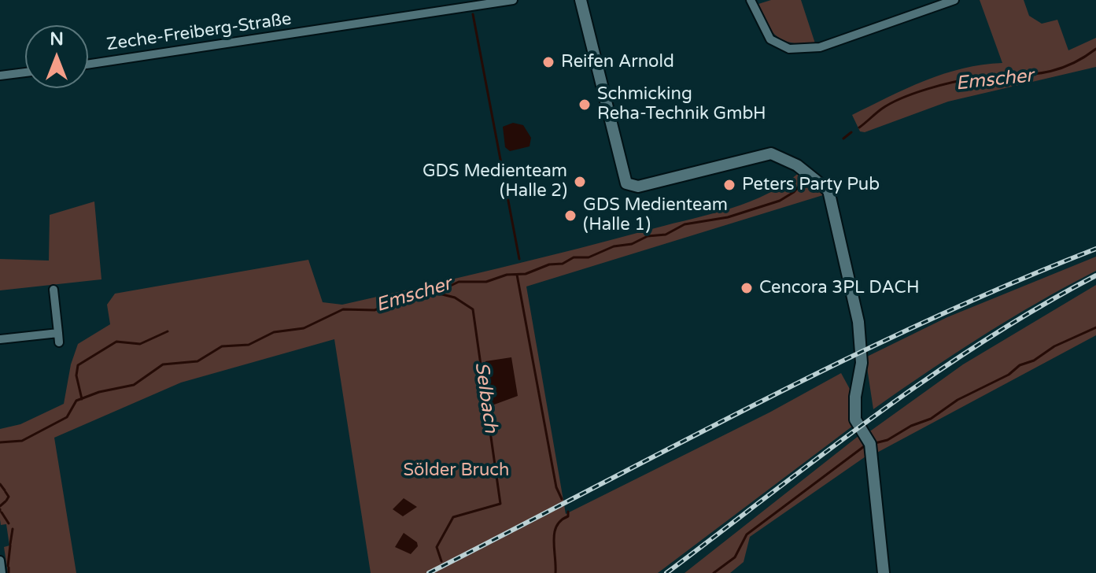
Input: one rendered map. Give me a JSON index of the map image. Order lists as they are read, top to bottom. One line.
{"streets":{"street":["Zeche-Freiberg-Straße"]},"water":["Emscher","Selbach"],"parks":["Sölder Bruch"],"places":["Reifen Arnold","Schmicking Reha-Technik GmbH","GDS Medienteam (Halle 2)","Peters Party Pub","GDS Medienteam (Halle 1)","Cencora 3PL DACH"],"north":"top"}
